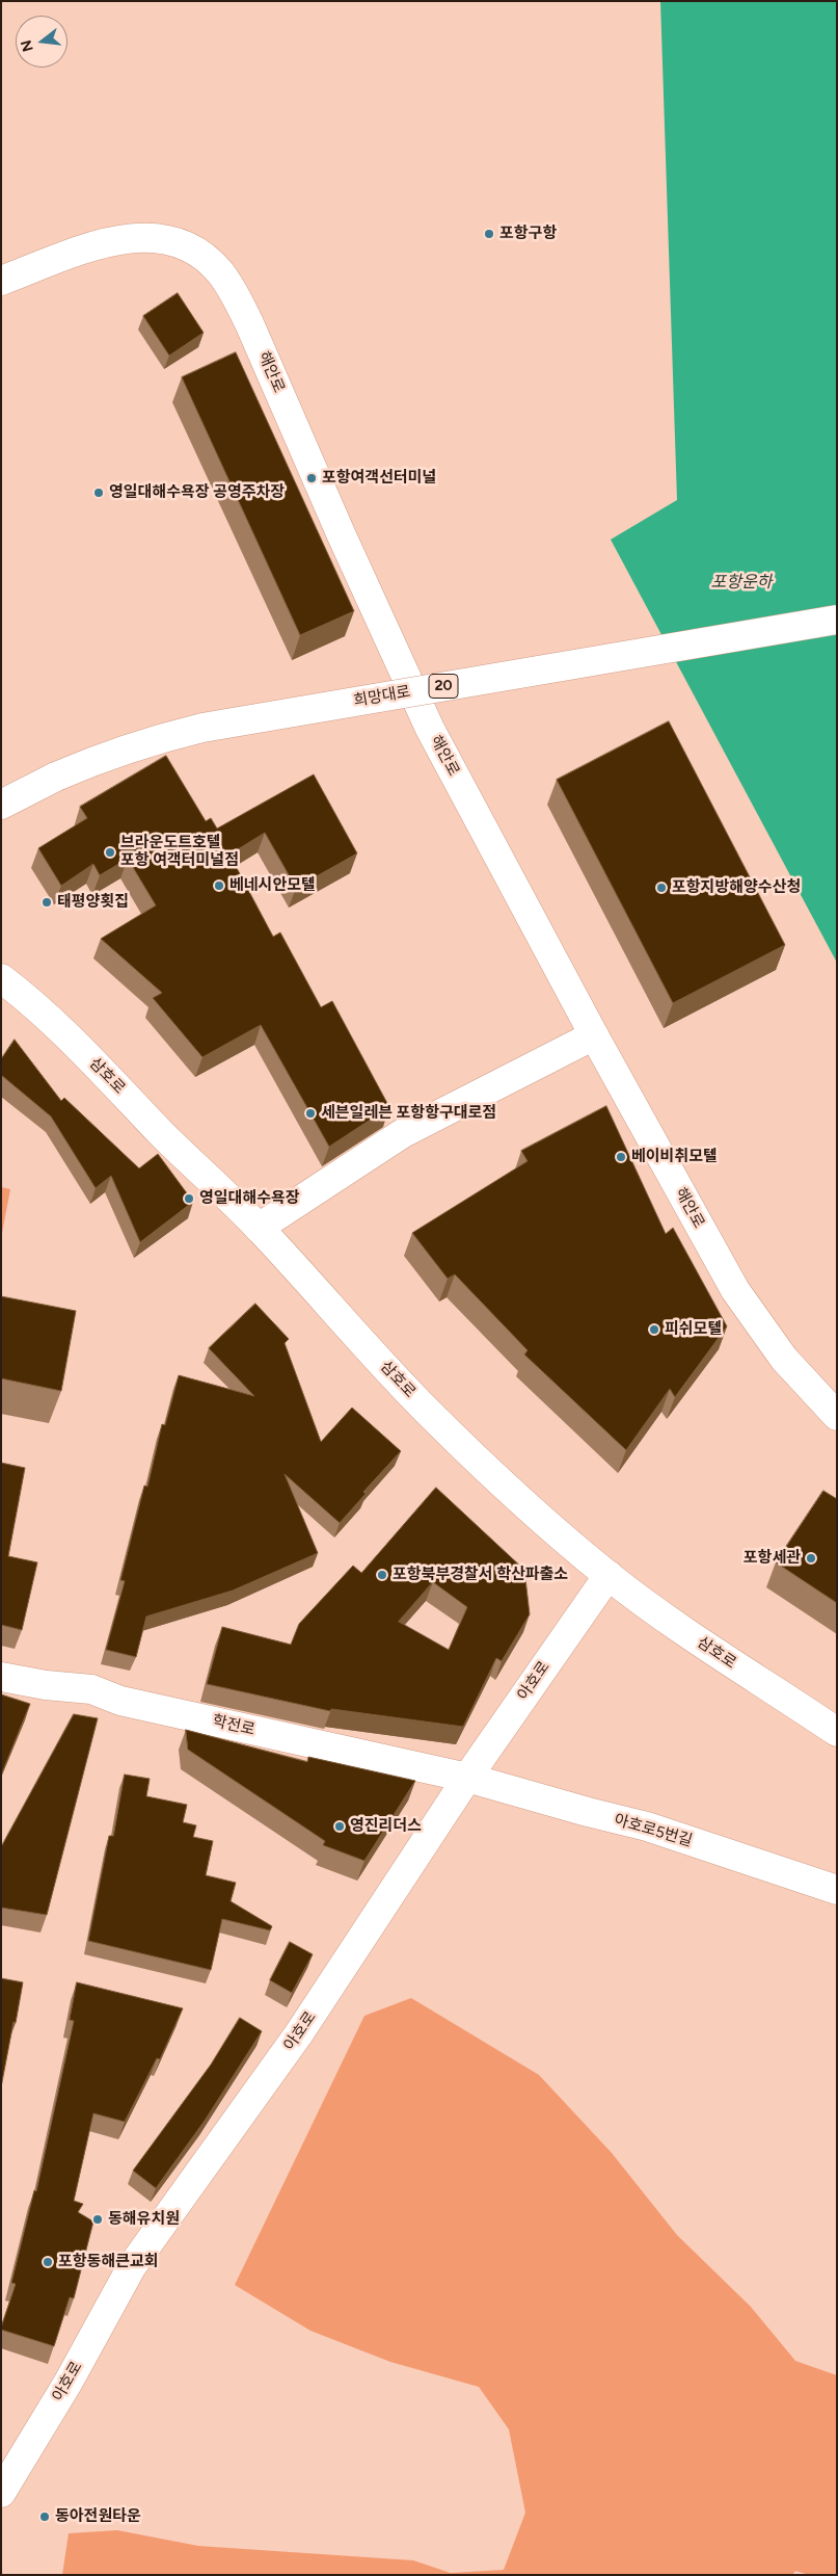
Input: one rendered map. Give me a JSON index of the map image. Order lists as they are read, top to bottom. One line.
{"streets":{"main road":["해안로","20","희망대로","삼호로","아호로","학전로","아호로5번길"]},"crossings":[["삼호로","아호로"],["아호로","학전로"],["아호로","아호로5번길"],["학전로","아호로5번길"]],"water":["포항운하"],"places":["포항구항","포항여객선터미널","영일대해수욕장 공영주차장","브라운도트호텔 포항 여객터미널점","베네시안모텔","포항지방해양수산청","태평양횟집","세븐일레븐 포항항구대로점","베이비취모텔","영일대해수욕장","피쉬모텔","포항세관","포항북부경찰서 학산파출소","영진리더스","동해유치원","포항동해큰교회","동아전원타운"],"north":"left"}
